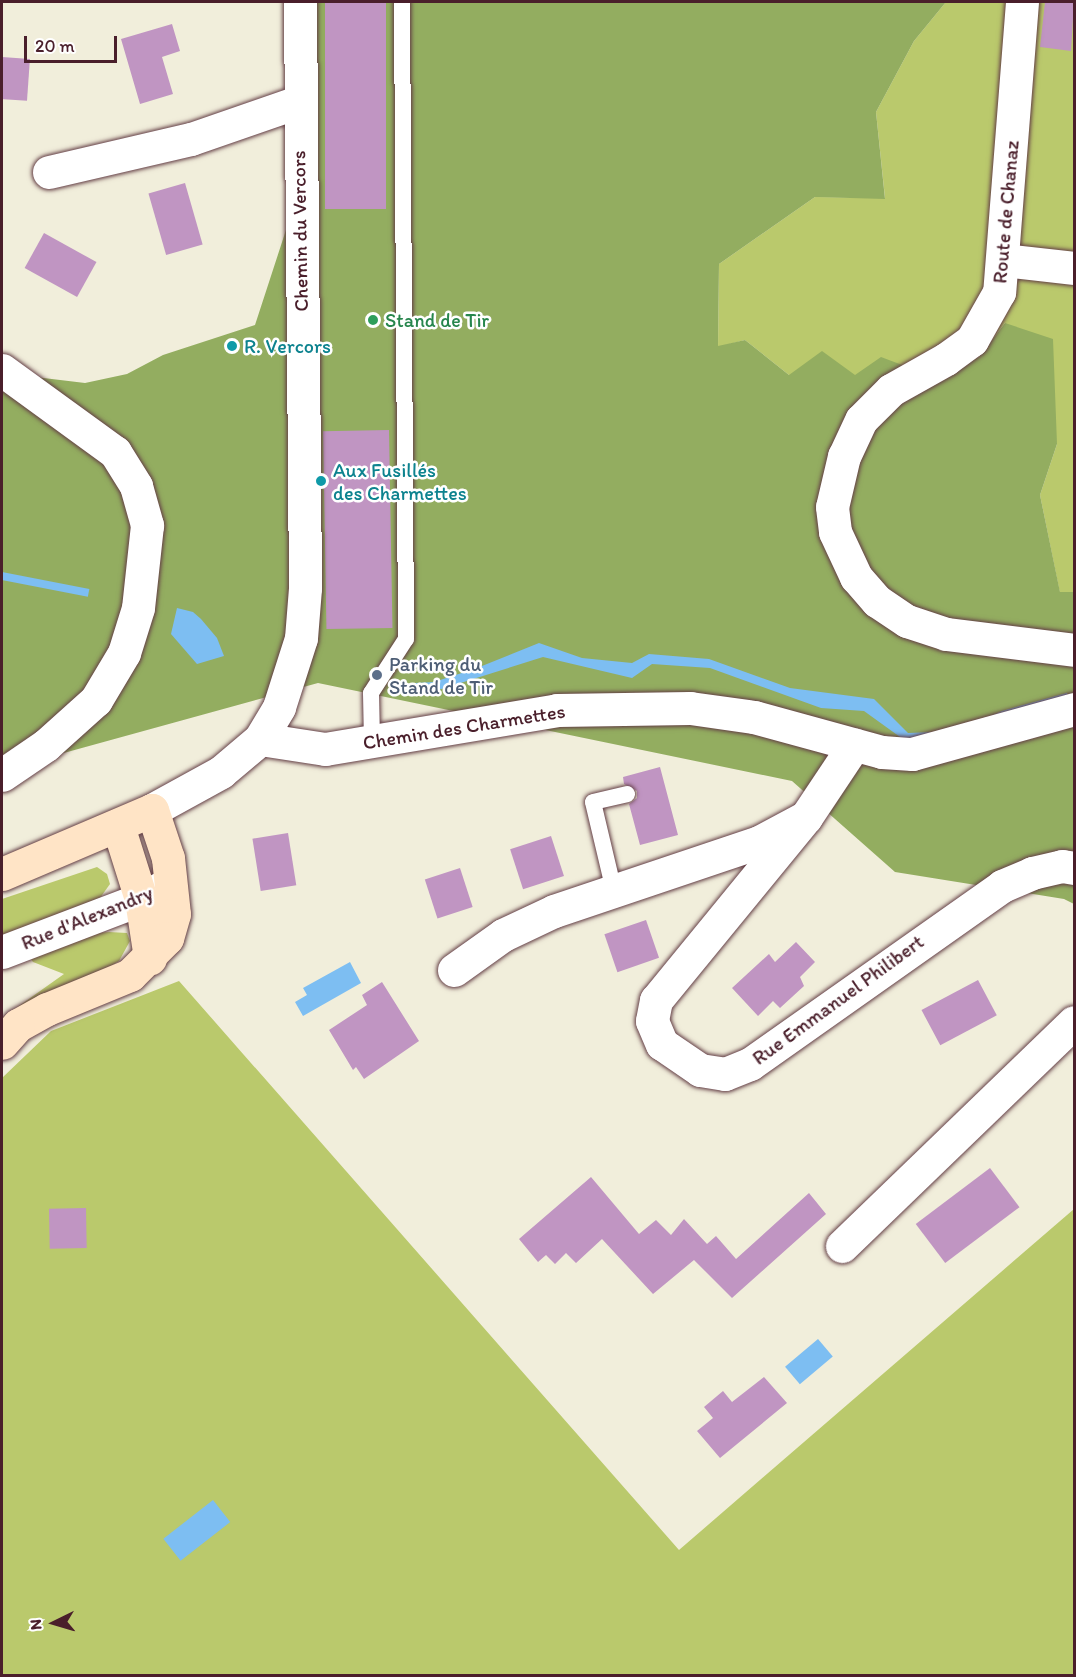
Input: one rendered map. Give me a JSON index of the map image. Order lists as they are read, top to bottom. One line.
{"streets":{"street":["Route de Chanaz","Chemin du Vercors","Chemin des Charmettes","Rue d'Alexandry","Rue Emmanuel Philibert"]},"crossings":[["Chemin du Vercors","Chemin des Charmettes"],["Chemin des Charmettes","Rue Emmanuel Philibert"]],"places":["Stand de Tir","R. Vercors","Aux Fusillés des Charmettes","Parking du Stand de Tir"],"scale_bar":"20 m","north":"left"}
